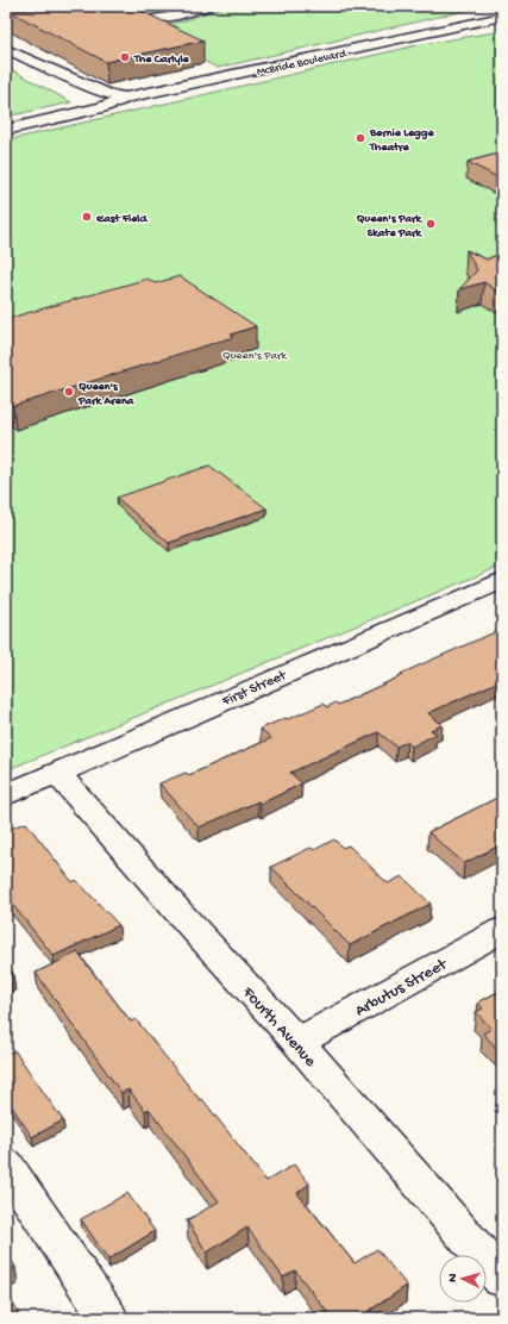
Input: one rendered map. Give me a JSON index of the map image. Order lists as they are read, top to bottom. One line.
{"streets":{"street":["McBride Boulevard","First Street","Arbutus Street","Fourth Avenue"]},"crossings":[["First Street","Fourth Avenue"],["Arbutus Street","Fourth Avenue"]],"parks":["Queen's Park"],"places":["The Carlyle","Bernie Legge Theatre","East Field","Queen's Park Skate Park","Queen's Park Arena"],"north":"left"}
